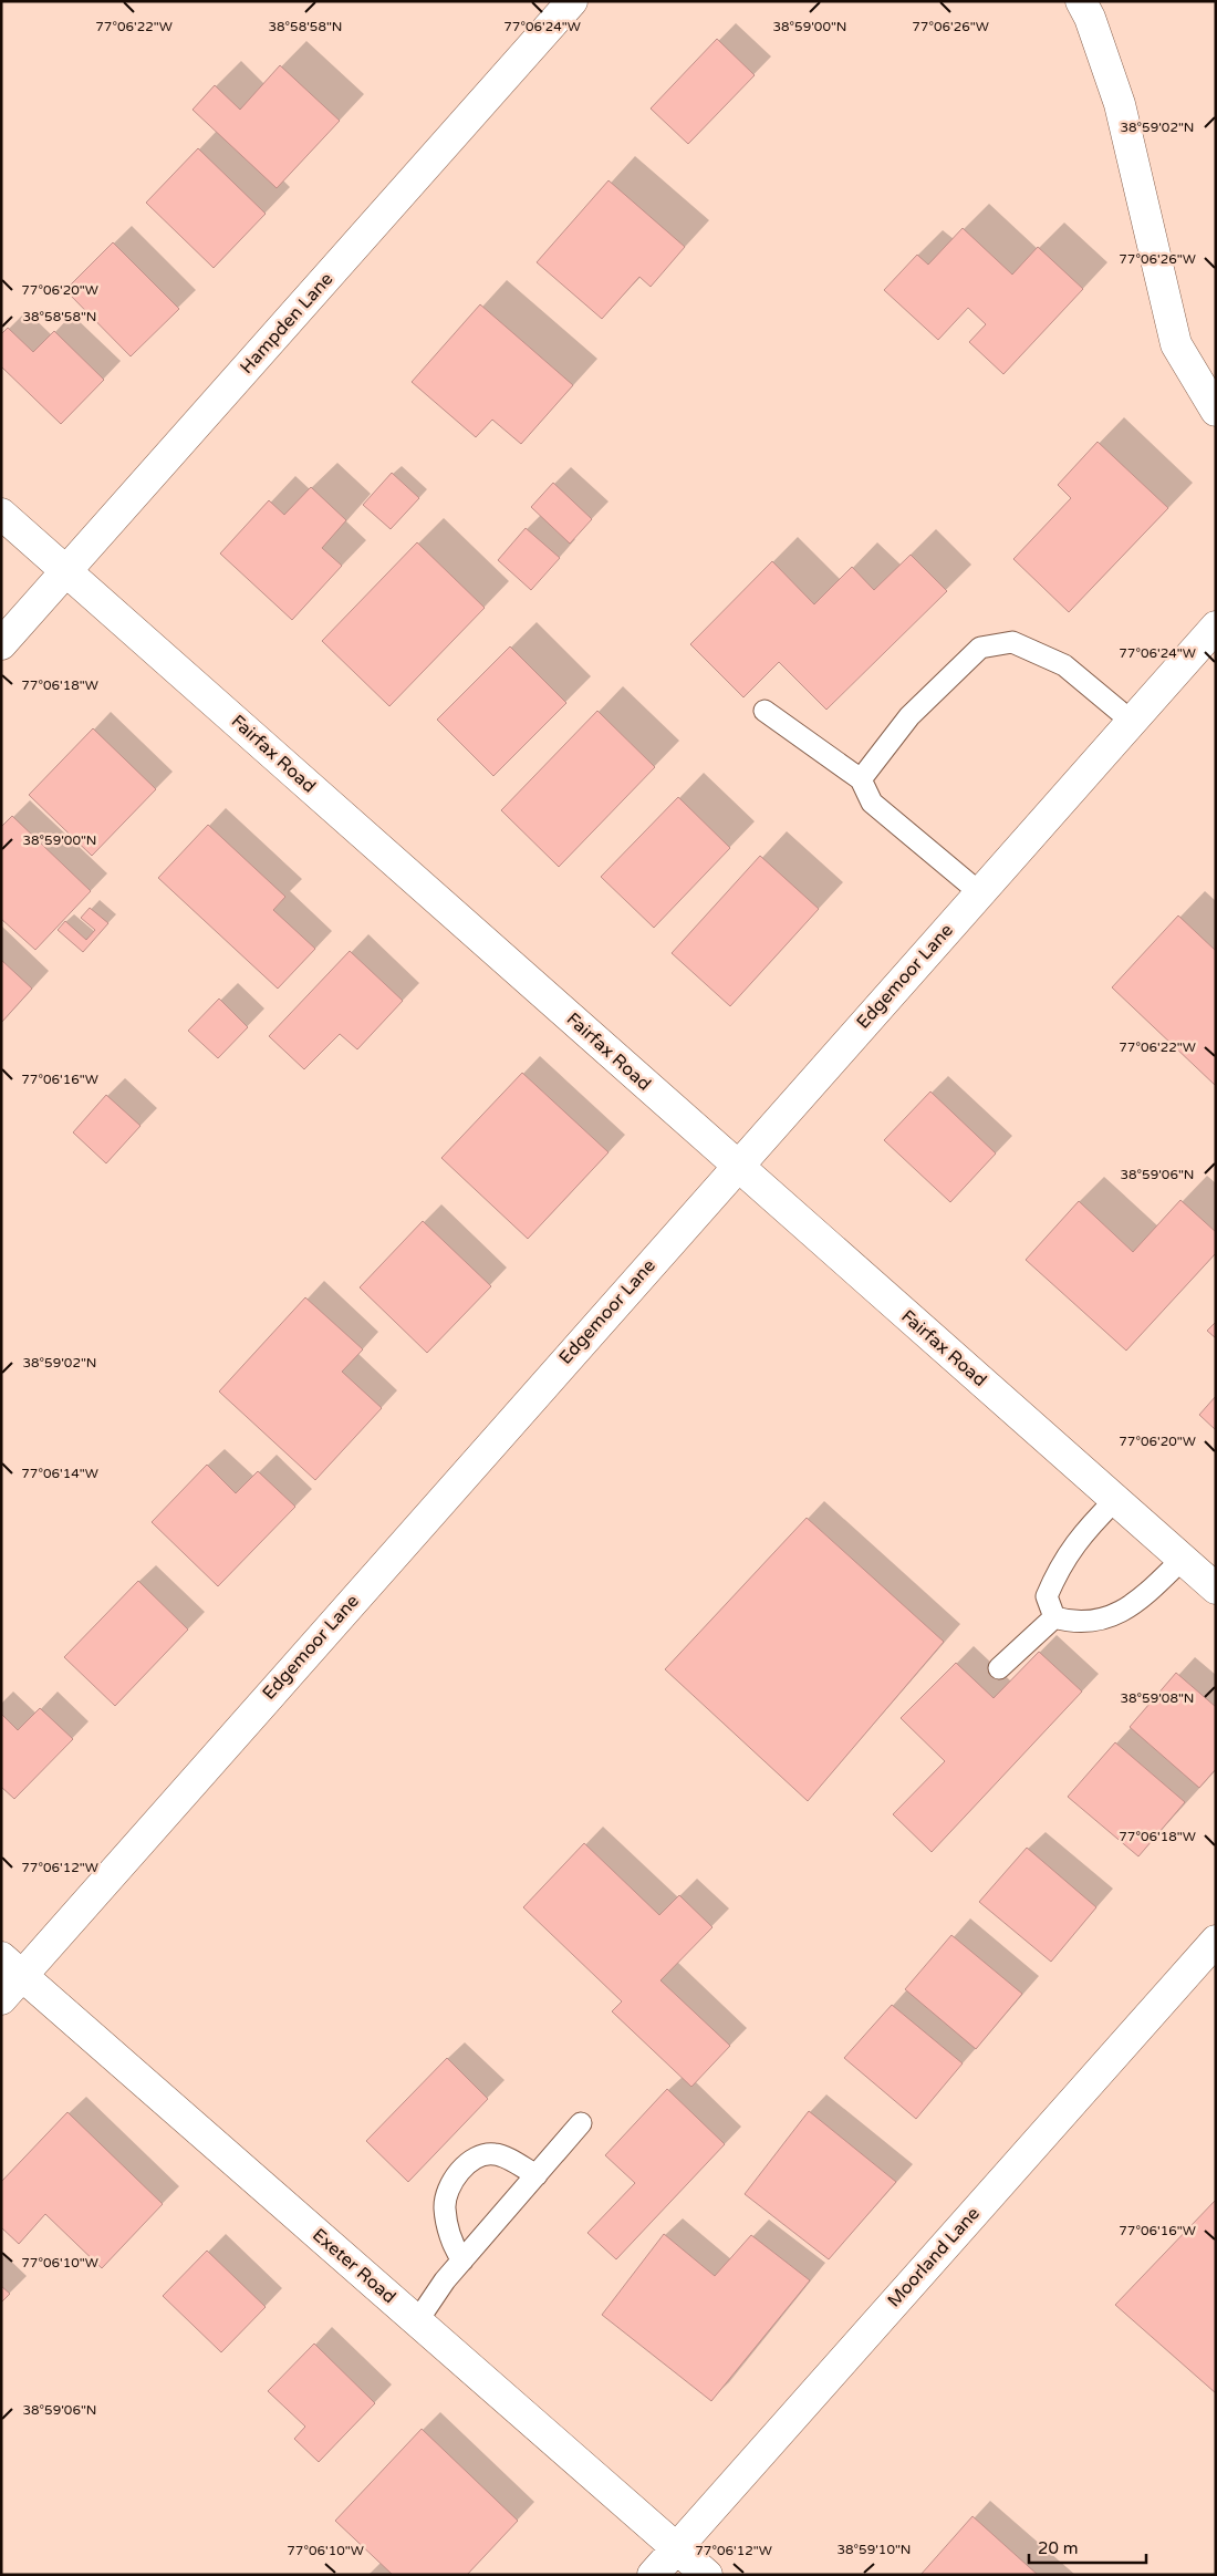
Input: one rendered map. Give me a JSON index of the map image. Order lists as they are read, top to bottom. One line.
{"streets":{"street":["Hampden Lane","Fairfax Road","Edgemoor Lane","Moorland Lane","Exeter Road"]},"crossings":[["Hampden Lane","Fairfax Road"],["Fairfax Road","Edgemoor Lane"],["Edgemoor Lane","Exeter Road"],["Moorland Lane","Exeter Road"]],"scale_bar":"20 m","coordinates":["77°06'22\"W","77°06'24\"W","77°06'26\"W","38°58'58\"N","38°59'00\"N","38°59'02\"N","77°06'20\"W","77°06'18\"W","77°06'16\"W","38°59'06\"N","77°06'14\"W","38°59'08\"N","77°06'12\"W","77°06'10\"W","38°59'10\"N"]}
